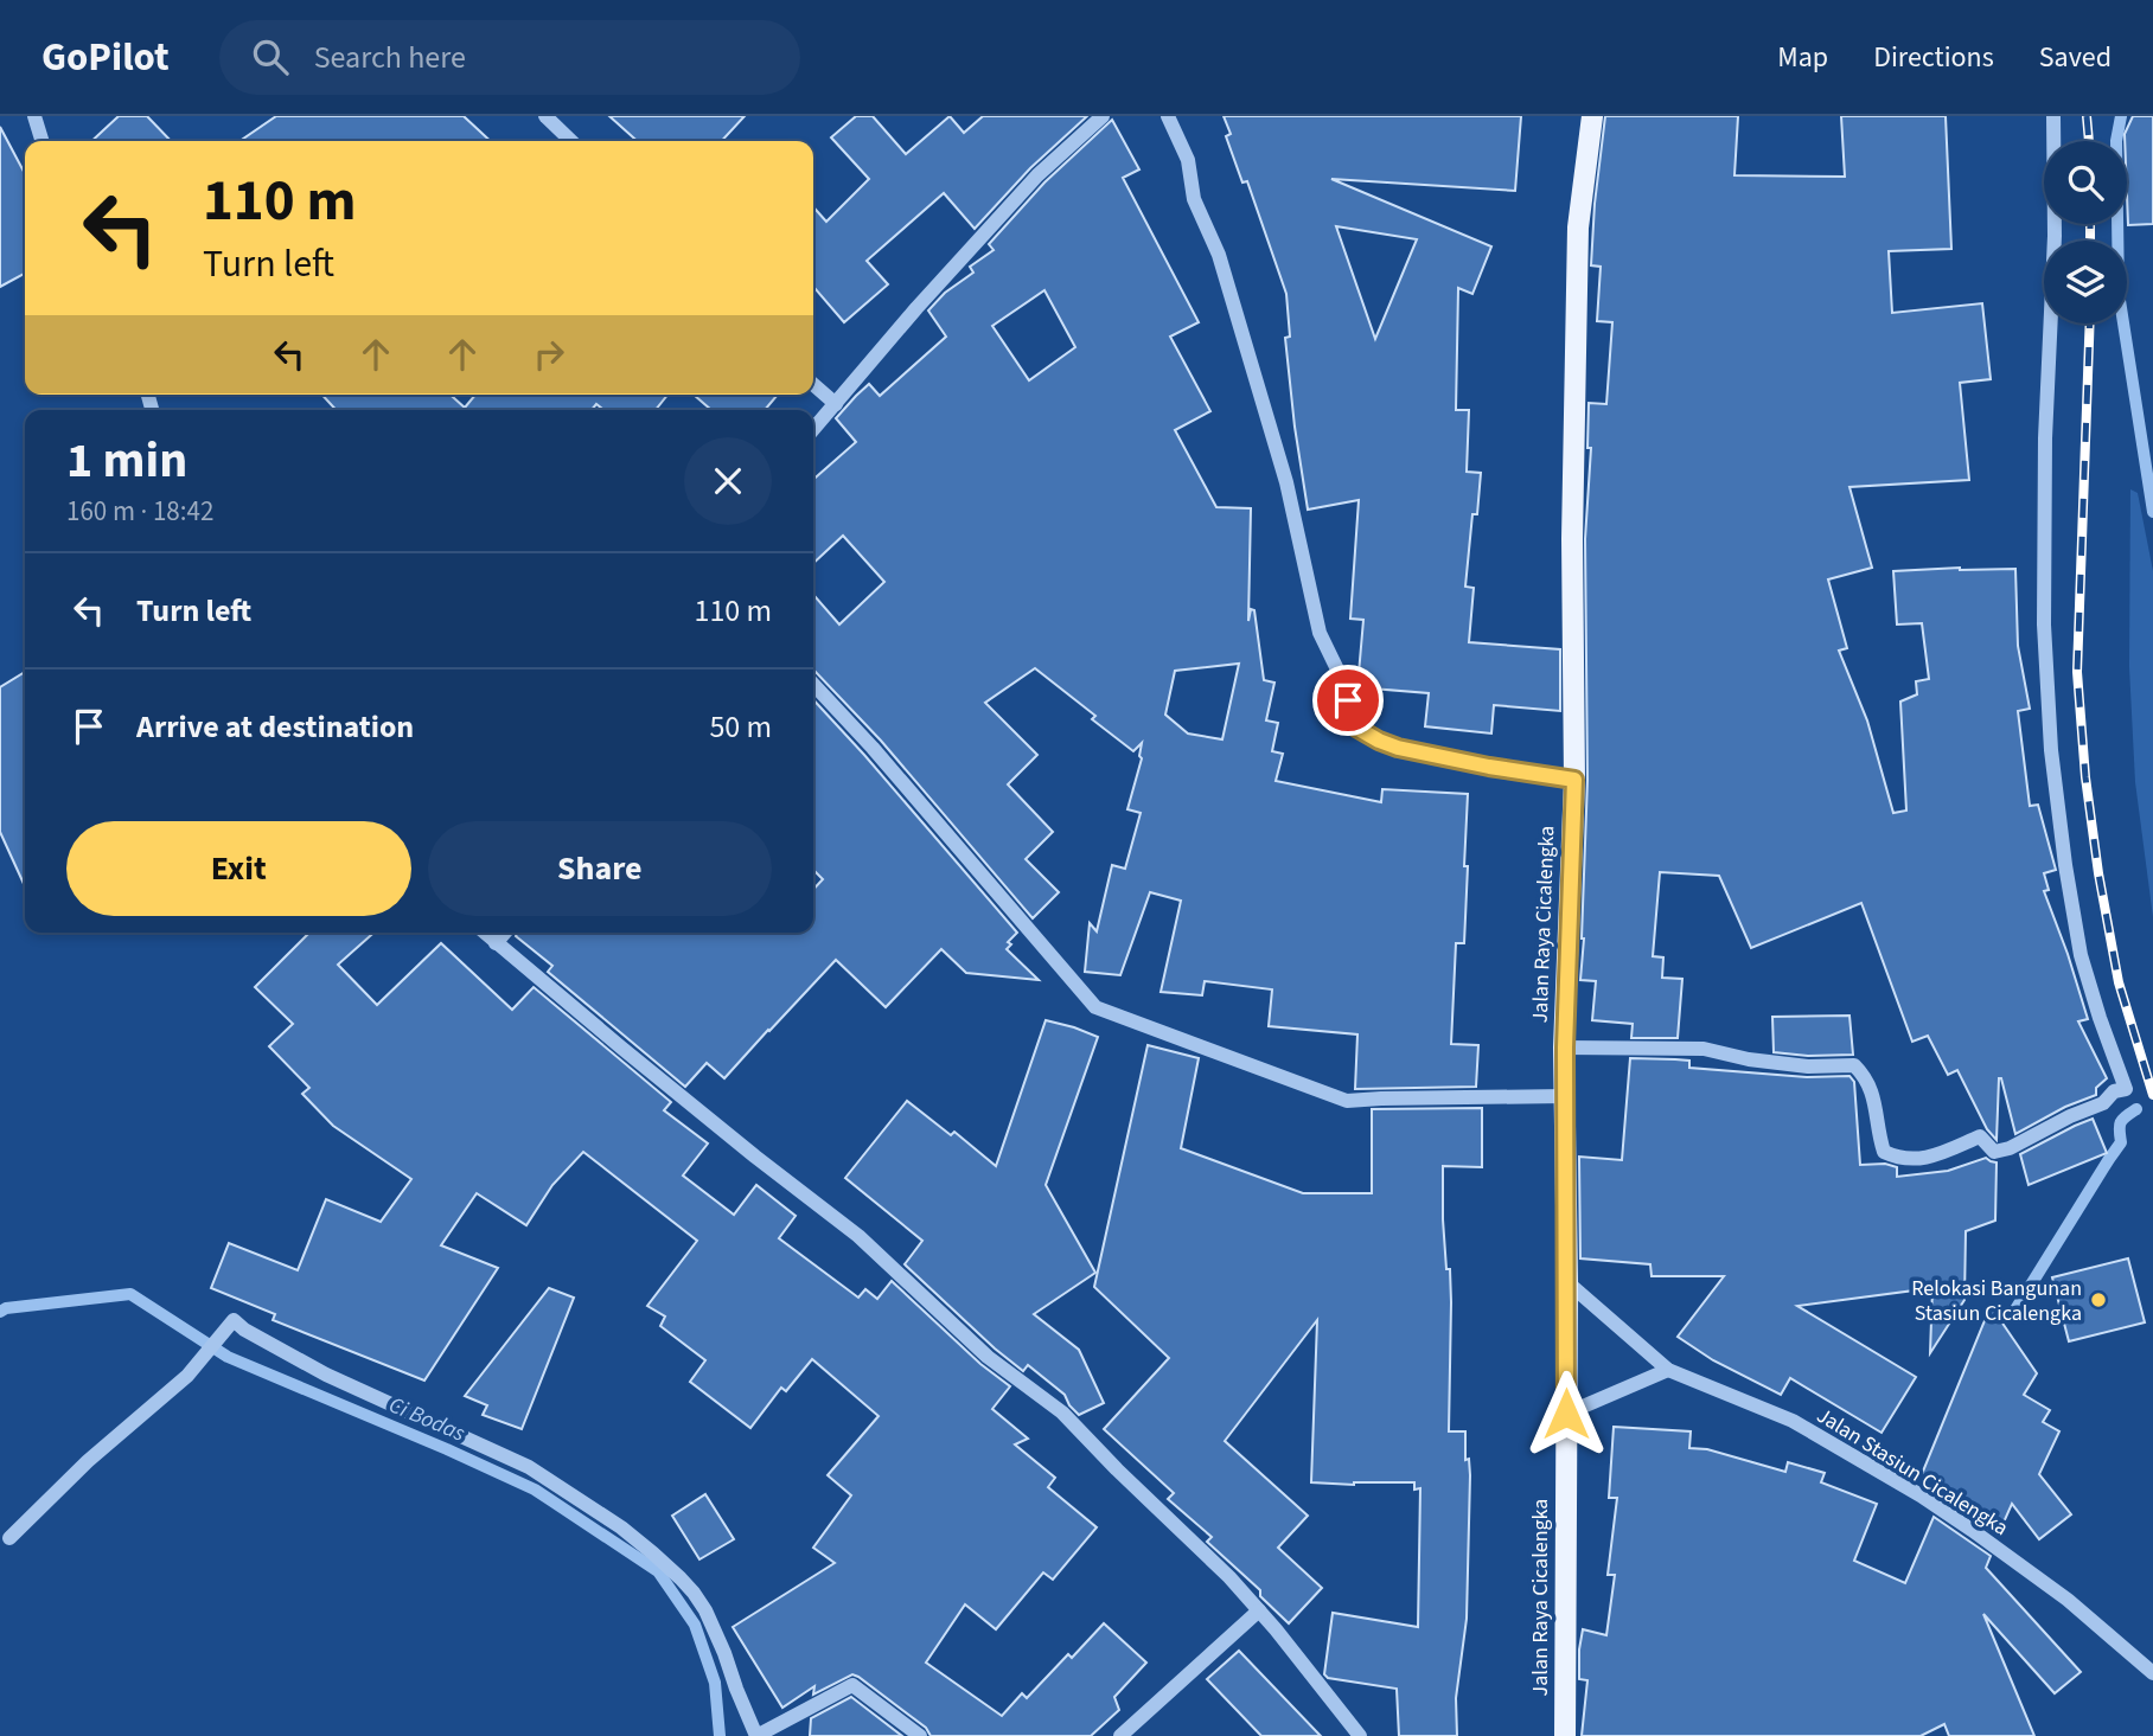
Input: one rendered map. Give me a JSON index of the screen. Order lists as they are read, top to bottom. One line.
{"streets":{"main road":["Jalan Raya Cicalengka"],"street":["Jalan Stasiun Cicalengka"]},"crossings":[["Jalan Raya Cicalengka","Jalan Stasiun Cicalengka"]],"water":["Ci Bodas"],"places":["Relokasi Bangunan Stasiun Cicalengka"],"page":{"header":"GoPilot","search":"Search here","nav":["Map","Directions","Saved"],"turn":["110 m","Turn left"],"heading":["1 min","160 m · 18:42"],"list":[{"name":"Turn left","value":"110 m"},{"name":"Arrive at destination","value":"50 m"}],"buttons":["Exit","Share"]}}
